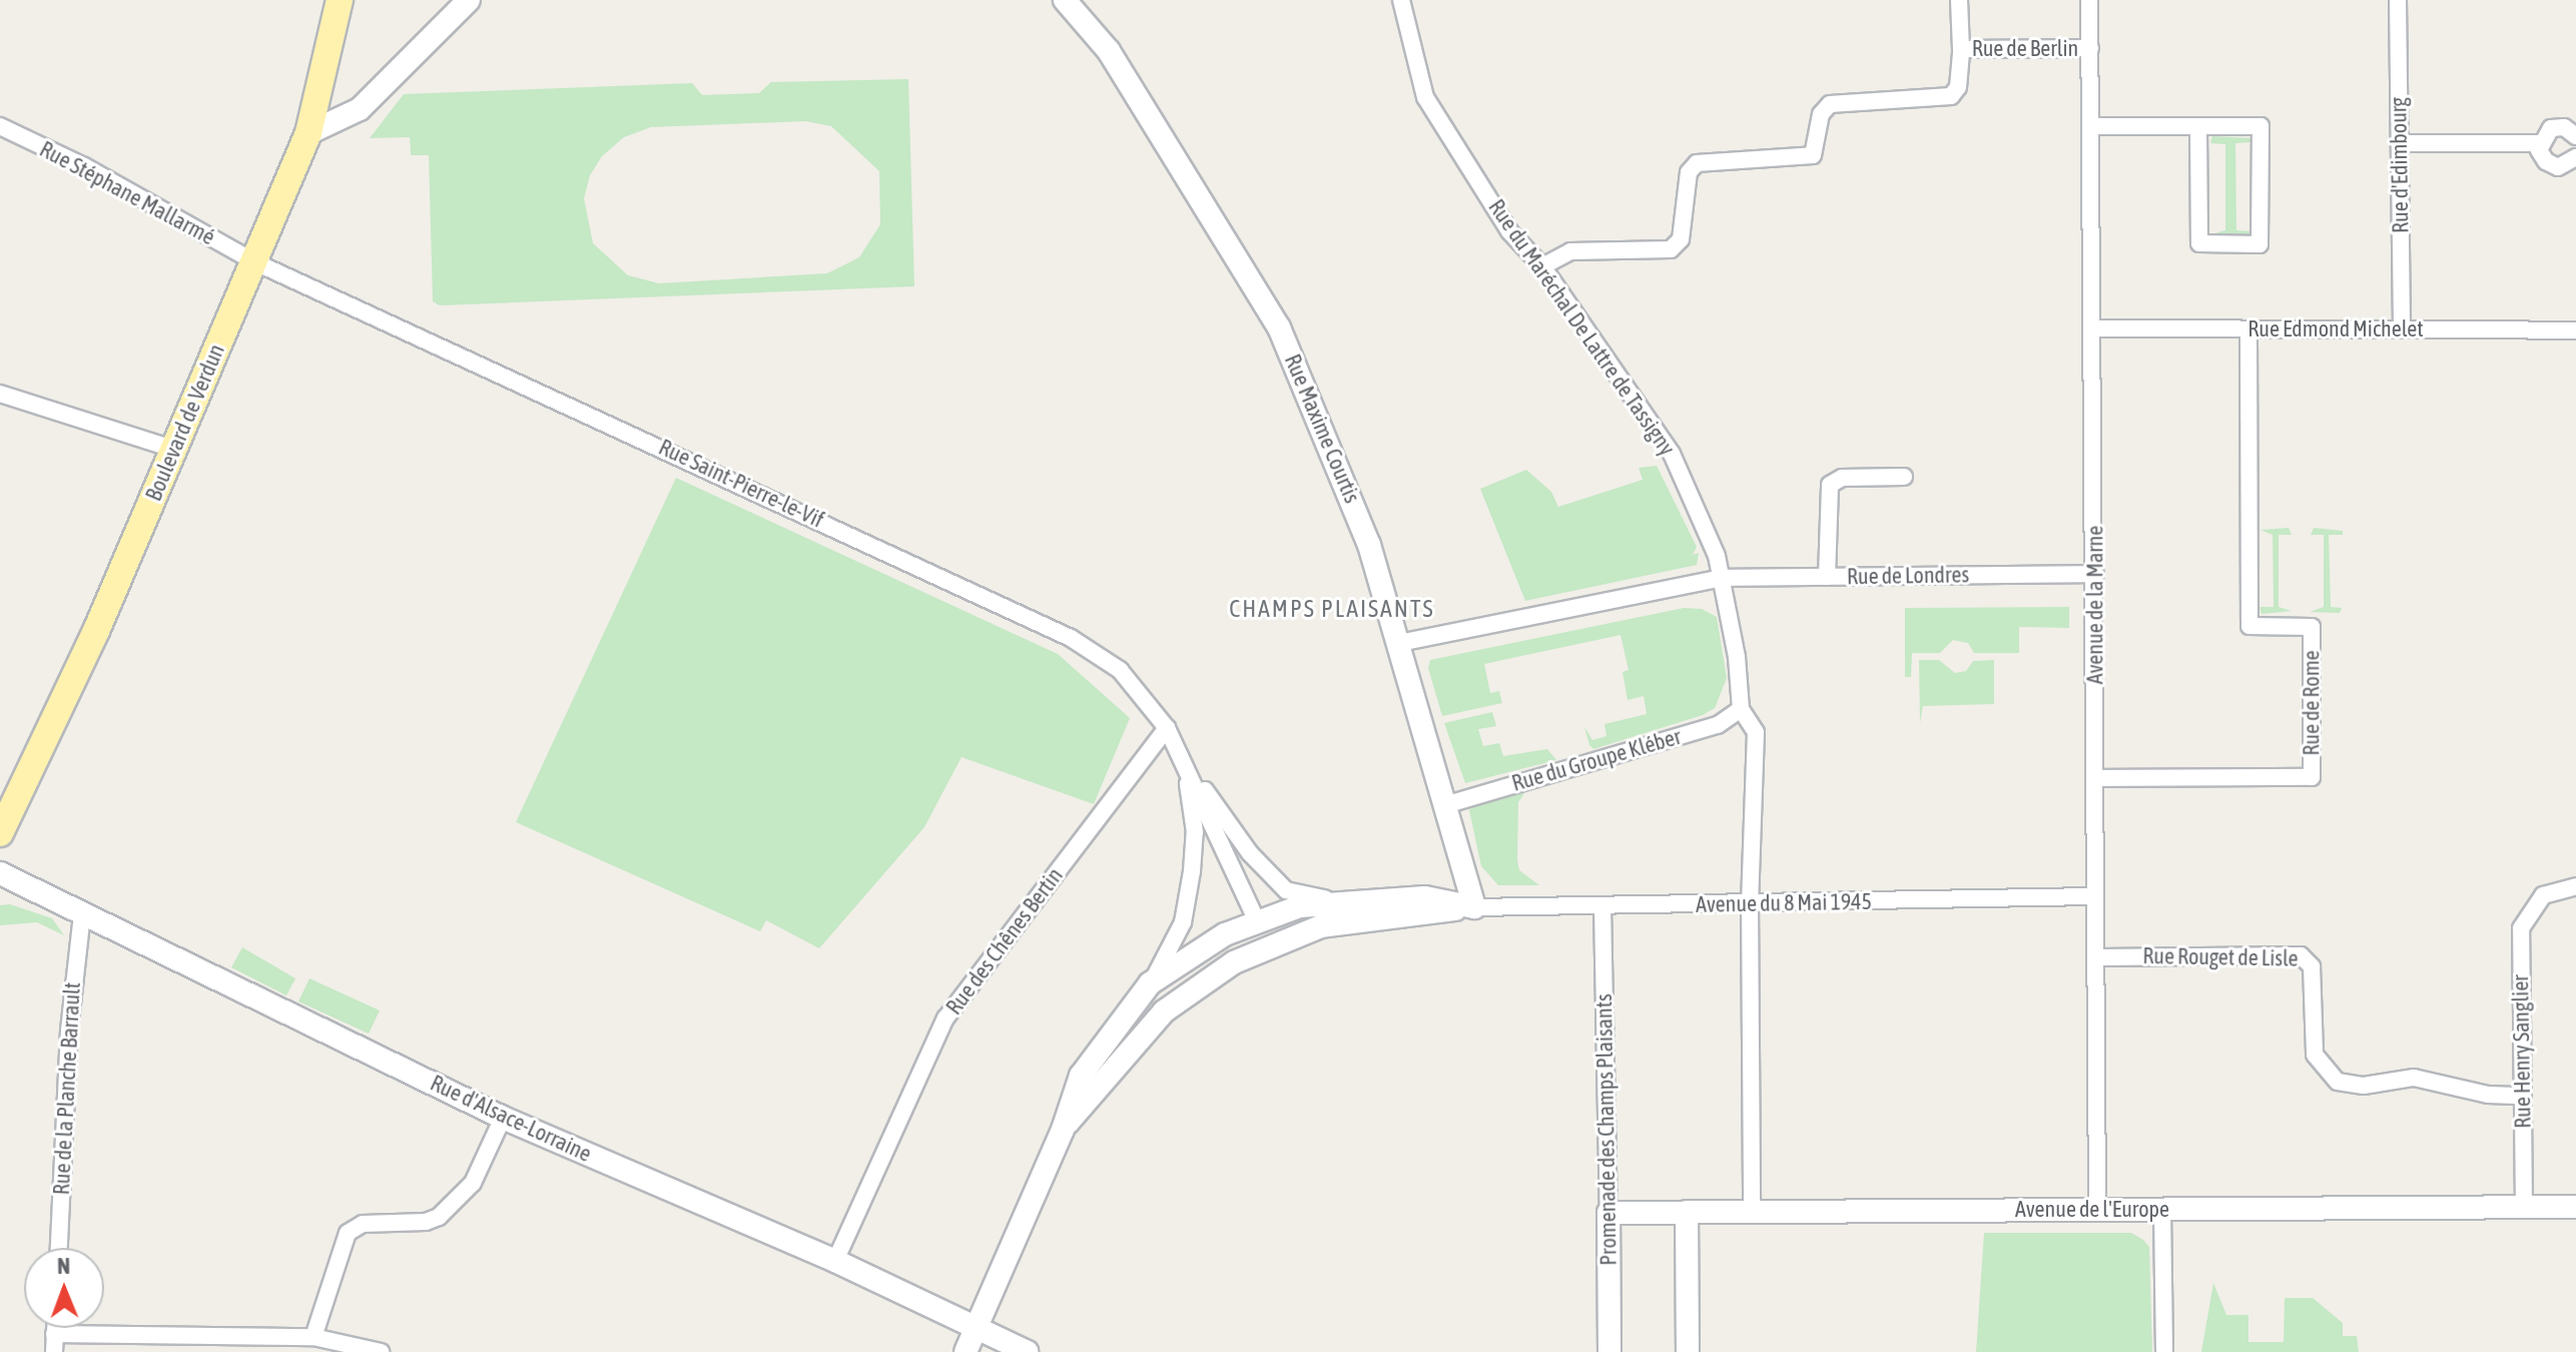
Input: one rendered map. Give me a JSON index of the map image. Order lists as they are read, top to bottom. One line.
{"streets":{"main road":["Boulevard de Verdun"],"street":["Rue de Berlin","Rue d'Edimbourg","Rue Stéphane Mallarmé","Rue du Maréchal De Lattre de Tassigny","Rue Edmond Michelet","Rue Maxime Courtis","Rue Saint-Pierre-le-Vif","Rue de Londres","Avenue de la Marne","Rue de Rome","Rue du Groupe Kléber","Avenue du 8 Mai 1945","Rue des Chênes Bertin","Rue Rouget de Lisle","Rue Henry Sanglier","Rue de la Planche Barrault","Rue d'Alsace-Lorraine","Promenade des Champs Plaisants","Avenue de l'Europe"]},"crossings":[["Rue de Berlin","Avenue de la Marne"],["Rue d'Edimbourg","Rue Edmond Michelet"],["Rue Stéphane Mallarmé","Boulevard de Verdun"],["Rue Stéphane Mallarmé","Rue Saint-Pierre-le-Vif"],["Rue du Maréchal De Lattre de Tassigny","Rue de Londres"],["Rue du Maréchal De Lattre de Tassigny","Rue du Groupe Kléber"],["Rue du Maréchal De Lattre de Tassigny","Avenue du 8 Mai 1945"],["Rue Edmond Michelet","Avenue de la Marne"],["Rue Edmond Michelet","Rue de Rome"],["Boulevard de Verdun","Rue Saint-Pierre-le-Vif"],["Rue Maxime Courtis","Rue de Londres"],["Rue Maxime Courtis","Rue du Groupe Kléber"],["Rue Maxime Courtis","Avenue du 8 Mai 1945"],["Rue Saint-Pierre-le-Vif","Rue des Chênes Bertin"],["Rue de Londres","Avenue de la Marne"],["Avenue de la Marne","Rue de Rome"],["Avenue de la Marne","Avenue du 8 Mai 1945"],["Avenue de la Marne","Rue Rouget de Lisle"],["Avenue de la Marne","Avenue de l'Europe"],["Avenue du 8 Mai 1945","Promenade des Champs Plaisants"],["Rue des Chênes Bertin","Rue d'Alsace-Lorraine"],["Rue Rouget de Lisle","Rue Henry Sanglier"],["Rue Henry Sanglier","Avenue de l'Europe"],["Rue de la Planche Barrault","Rue d'Alsace-Lorraine"],["Promenade des Champs Plaisants","Avenue de l'Europe"]],"districts":["CHAMPS PLAISANTS"],"north":"top"}
